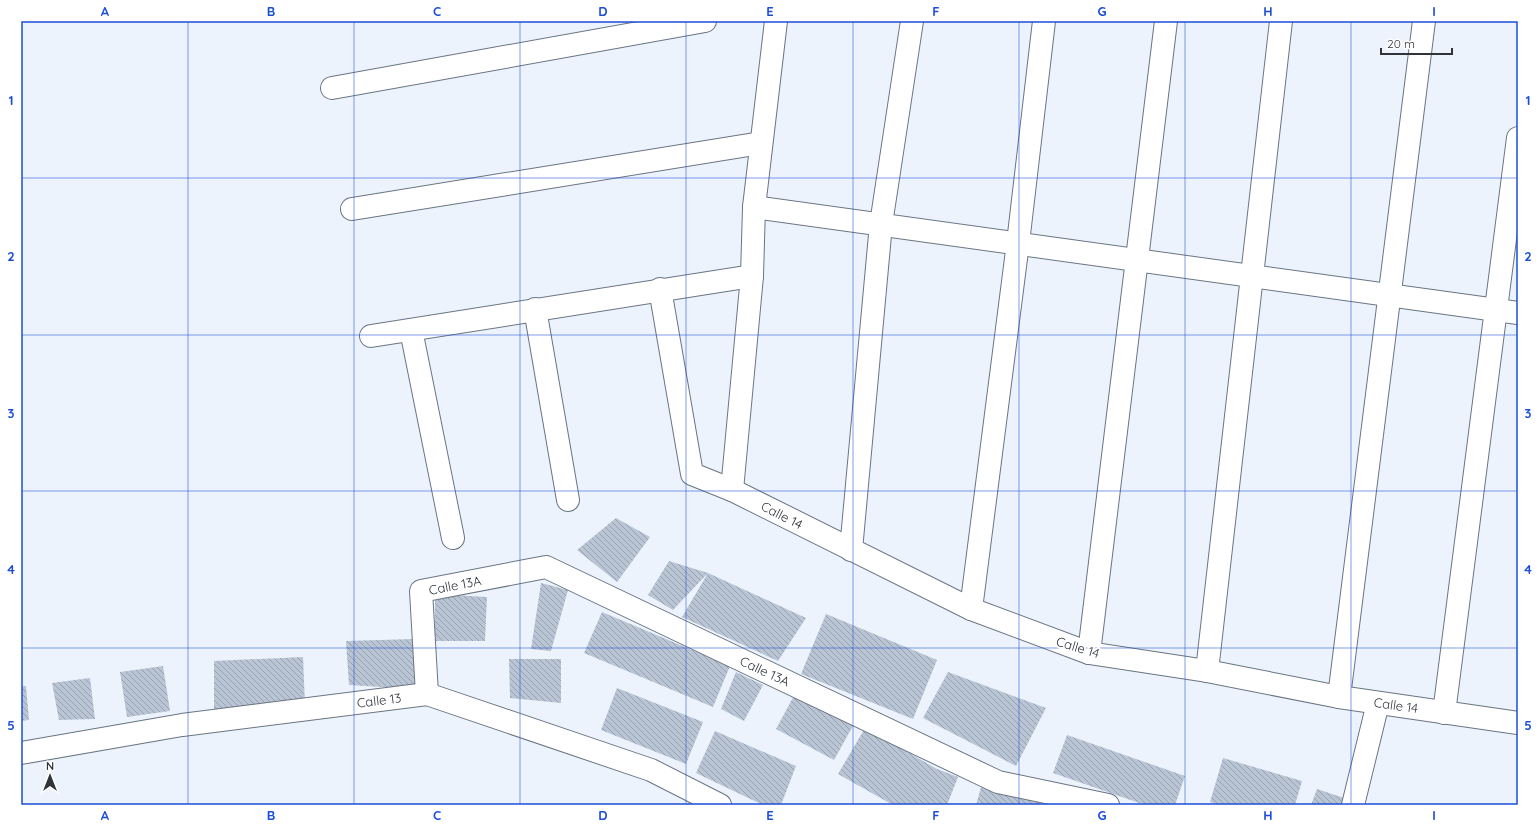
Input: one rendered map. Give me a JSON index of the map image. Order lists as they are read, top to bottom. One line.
{"streets":{"street":["Calle 14","Calle 13A","Calle 13"]},"crossings":[["Calle 13A","Calle 13"]],"scale_bar":"20 m","north":"top","grid":{"columns":["A","B","C","D","E","F","G","H","I"],"rows":["1","2","3","4","5"]}}
